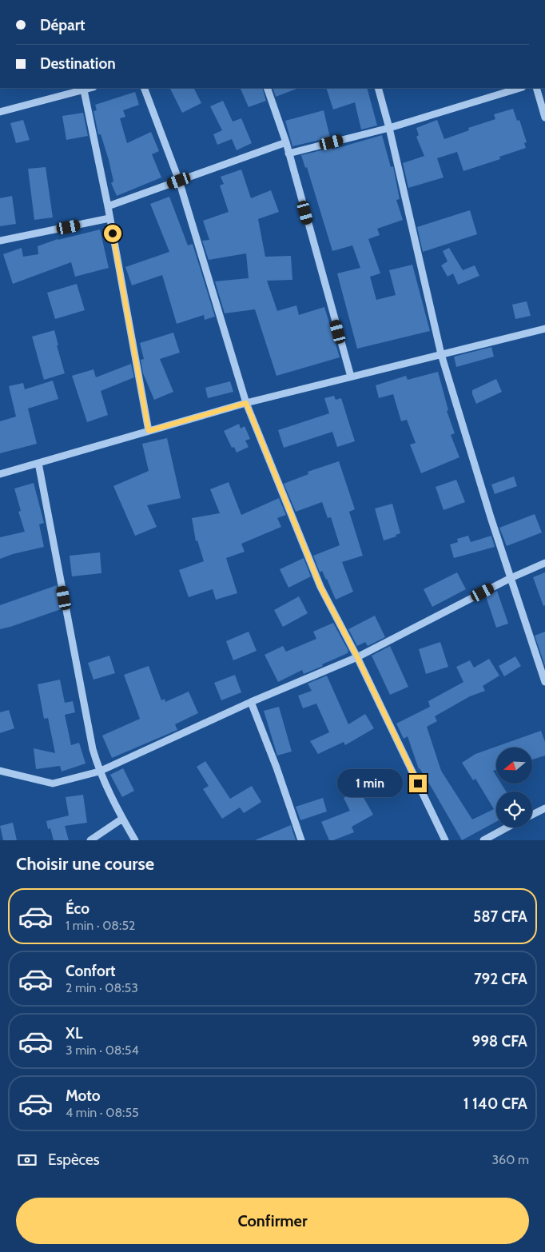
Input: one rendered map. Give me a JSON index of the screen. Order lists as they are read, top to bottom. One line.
{"north":"left","page":{"banner":["Départ","Destination"],"bubble":"1 min","heading":"Choisir une course","list":[{"name":"Éco","note":"1 min · 08:52","value":"587 CFA"},{"name":"Confort","note":"2 min · 08:53","value":"792 CFA"},{"name":"XL","note":"3 min · 08:54","value":"998 CFA"},{"name":"Moto","note":"4 min · 08:55","value":"1 140 CFA"}],"pay":["Espèces","360 m"],"buttons":"Confirmer"}}
